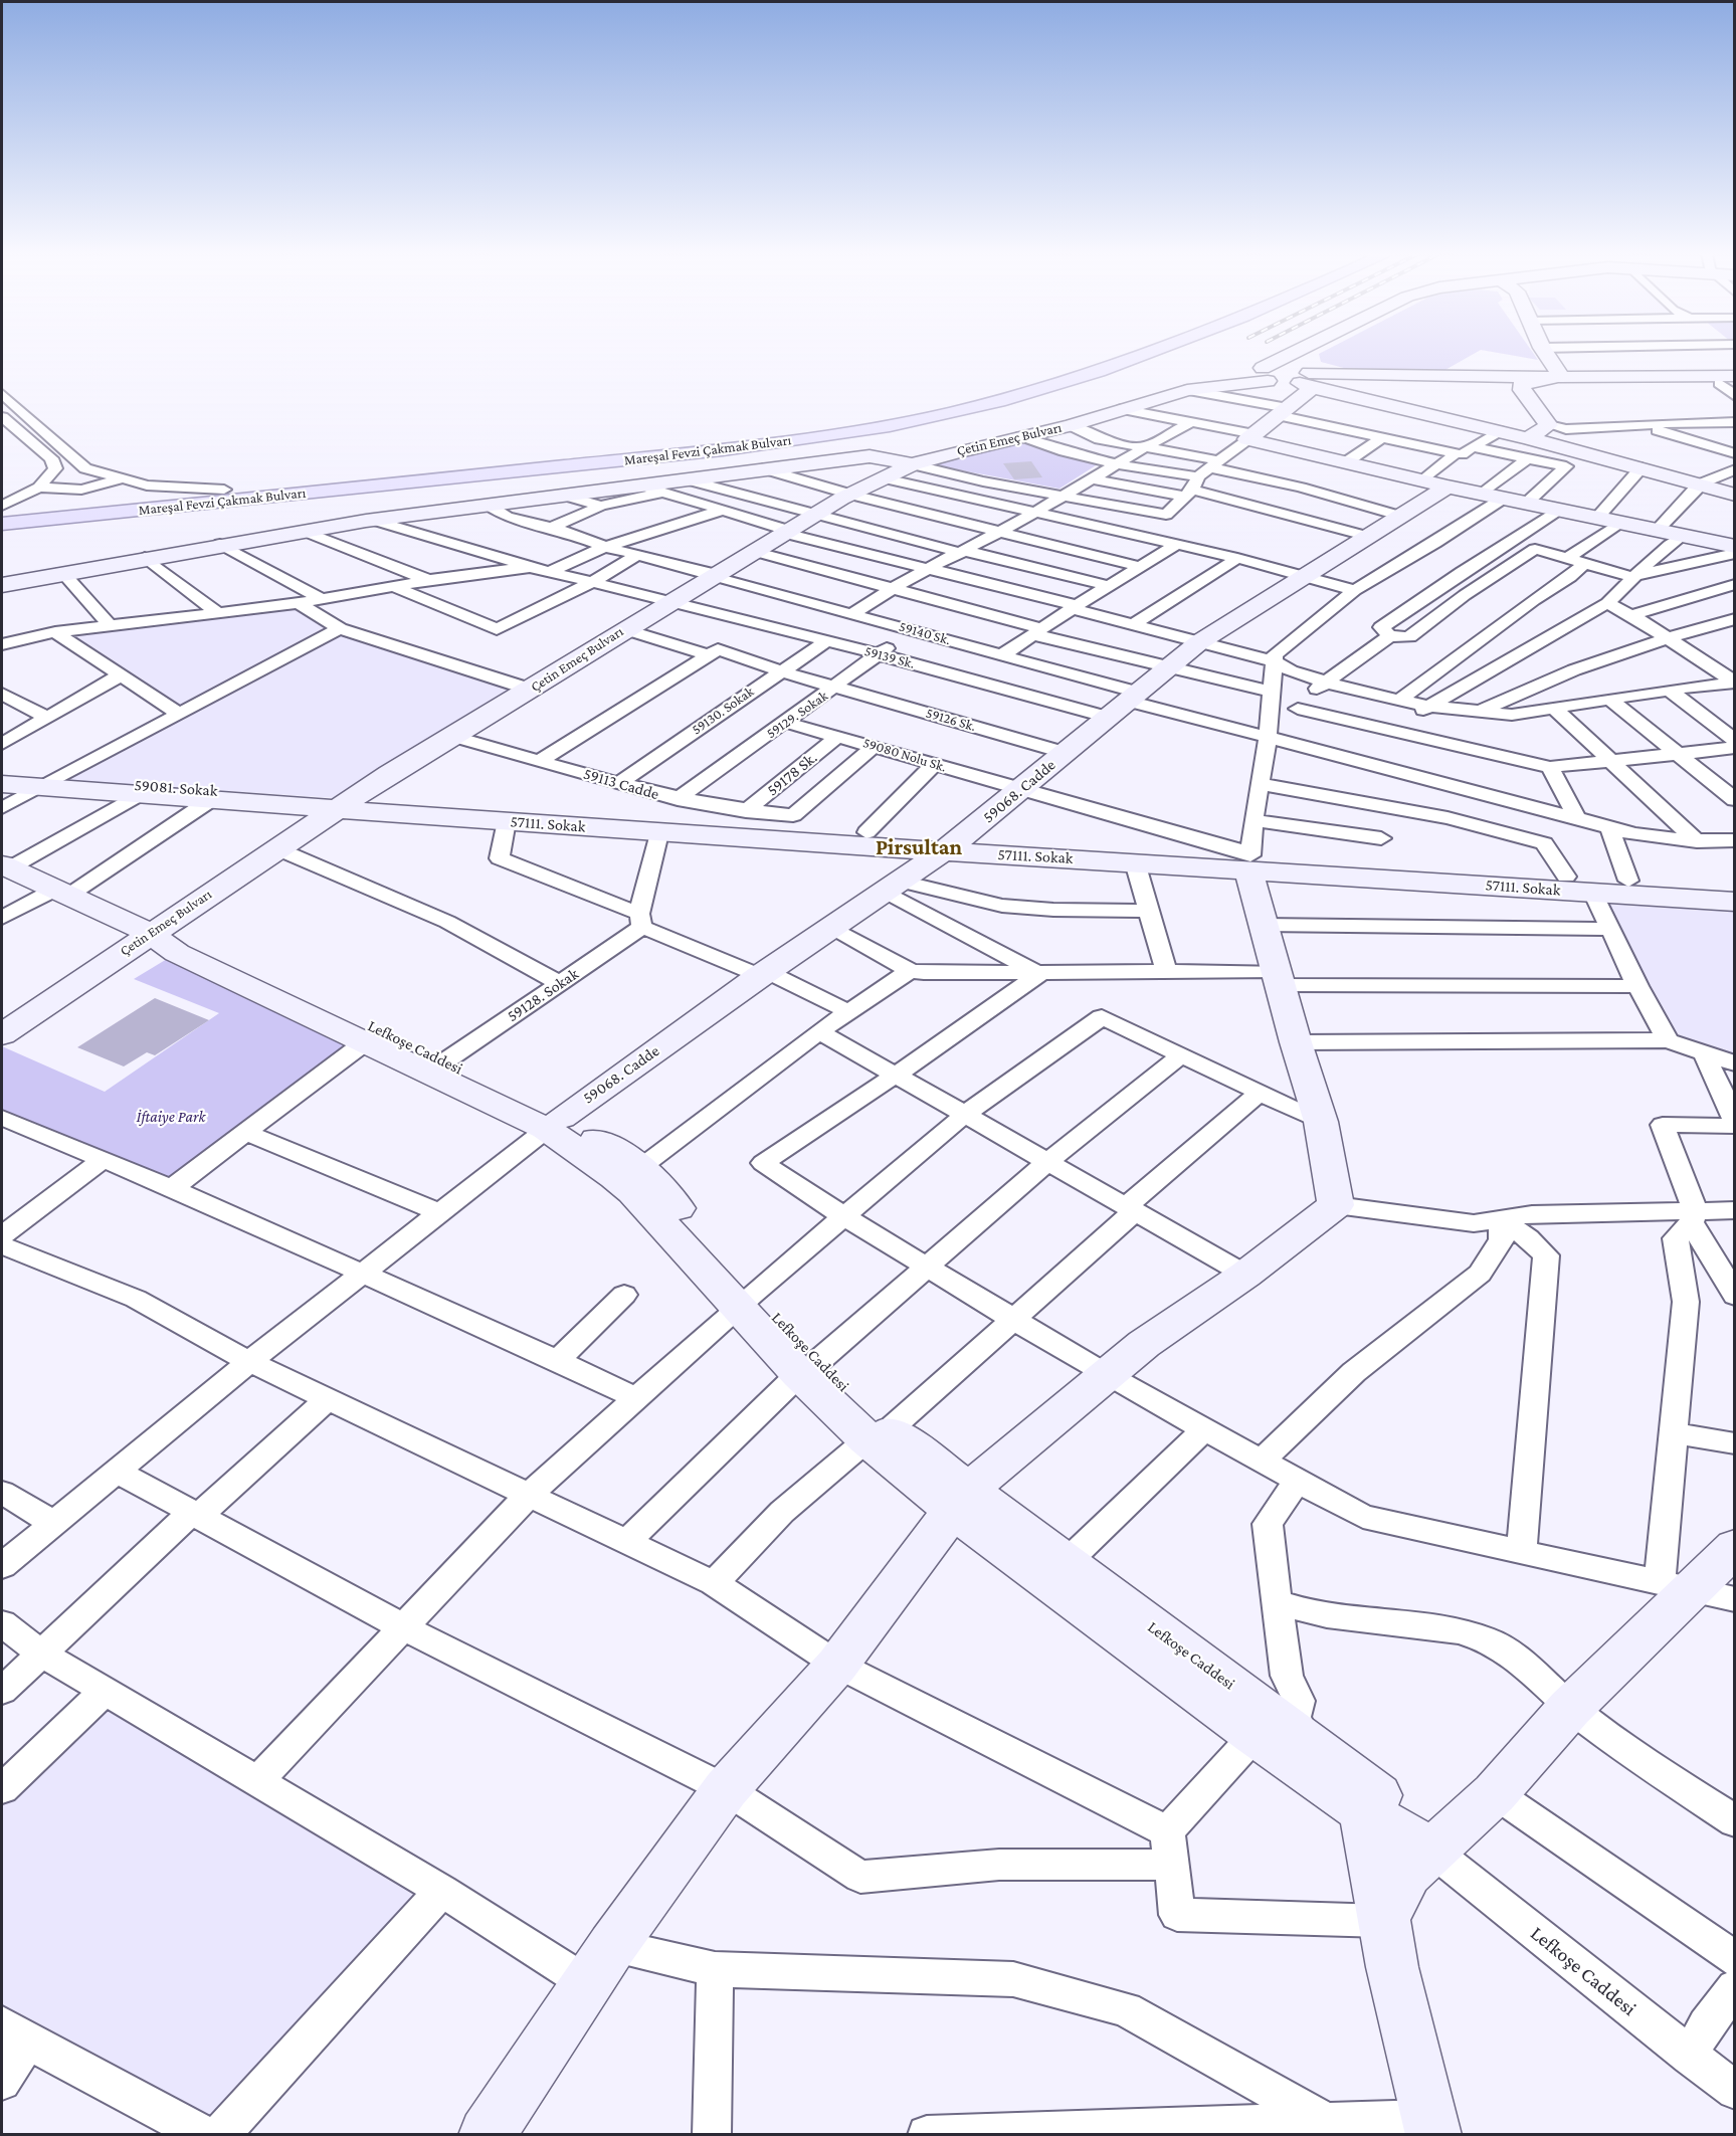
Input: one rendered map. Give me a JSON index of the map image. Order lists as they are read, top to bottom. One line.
{"streets":{"main road":["Çetin Emeç Bulvarı","Mareşal Fevzi Çakmak Bulvarı","59081. Sokak","59068. Cadde","57111. Sokak","Lefkoşe Caddesi"],"street":["59140 Sk.","59139 Sk.","59130. Sokak","59129. Sokak","59126 Sk.","59080 Nolu Sk.","59178 Sk.","59113 Cadde","59128. Sokak"]},"crossings":[["Çetin Emeç Bulvarı","59140 Sk."],["Çetin Emeç Bulvarı","59139 Sk."],["Çetin Emeç Bulvarı","59113 Cadde"],["Çetin Emeç Bulvarı","59081. Sokak"],["Çetin Emeç Bulvarı","57111. Sokak"],["Çetin Emeç Bulvarı","Lefkoşe Caddesi"],["59140 Sk.","59139 Sk."],["59140 Sk.","59129. Sokak"],["59140 Sk.","59068. Cadde"],["59139 Sk.","59130. Sokak"],["59139 Sk.","59129. Sokak"],["59139 Sk.","59068. Cadde"],["59130. Sokak","59126 Sk."],["59130. Sokak","59113 Cadde"],["59129. Sokak","59126 Sk."],["59129. Sokak","59080 Nolu Sk."],["59129. Sokak","59113 Cadde"],["59126 Sk.","59068. Cadde"],["59080 Nolu Sk.","59178 Sk."],["59080 Nolu Sk.","59113 Cadde"],["59080 Nolu Sk.","59068. Cadde"],["59080 Nolu Sk.","57111. Sokak"],["59178 Sk.","59113 Cadde"],["59081. Sokak","57111. Sokak"],["59068. Cadde","57111. Sokak"],["59068. Cadde","Lefkoşe Caddesi"],["59128. Sokak","Lefkoşe Caddesi"]],"districts":["Pirsultan"],"parks":["İftaiye Park"]}
